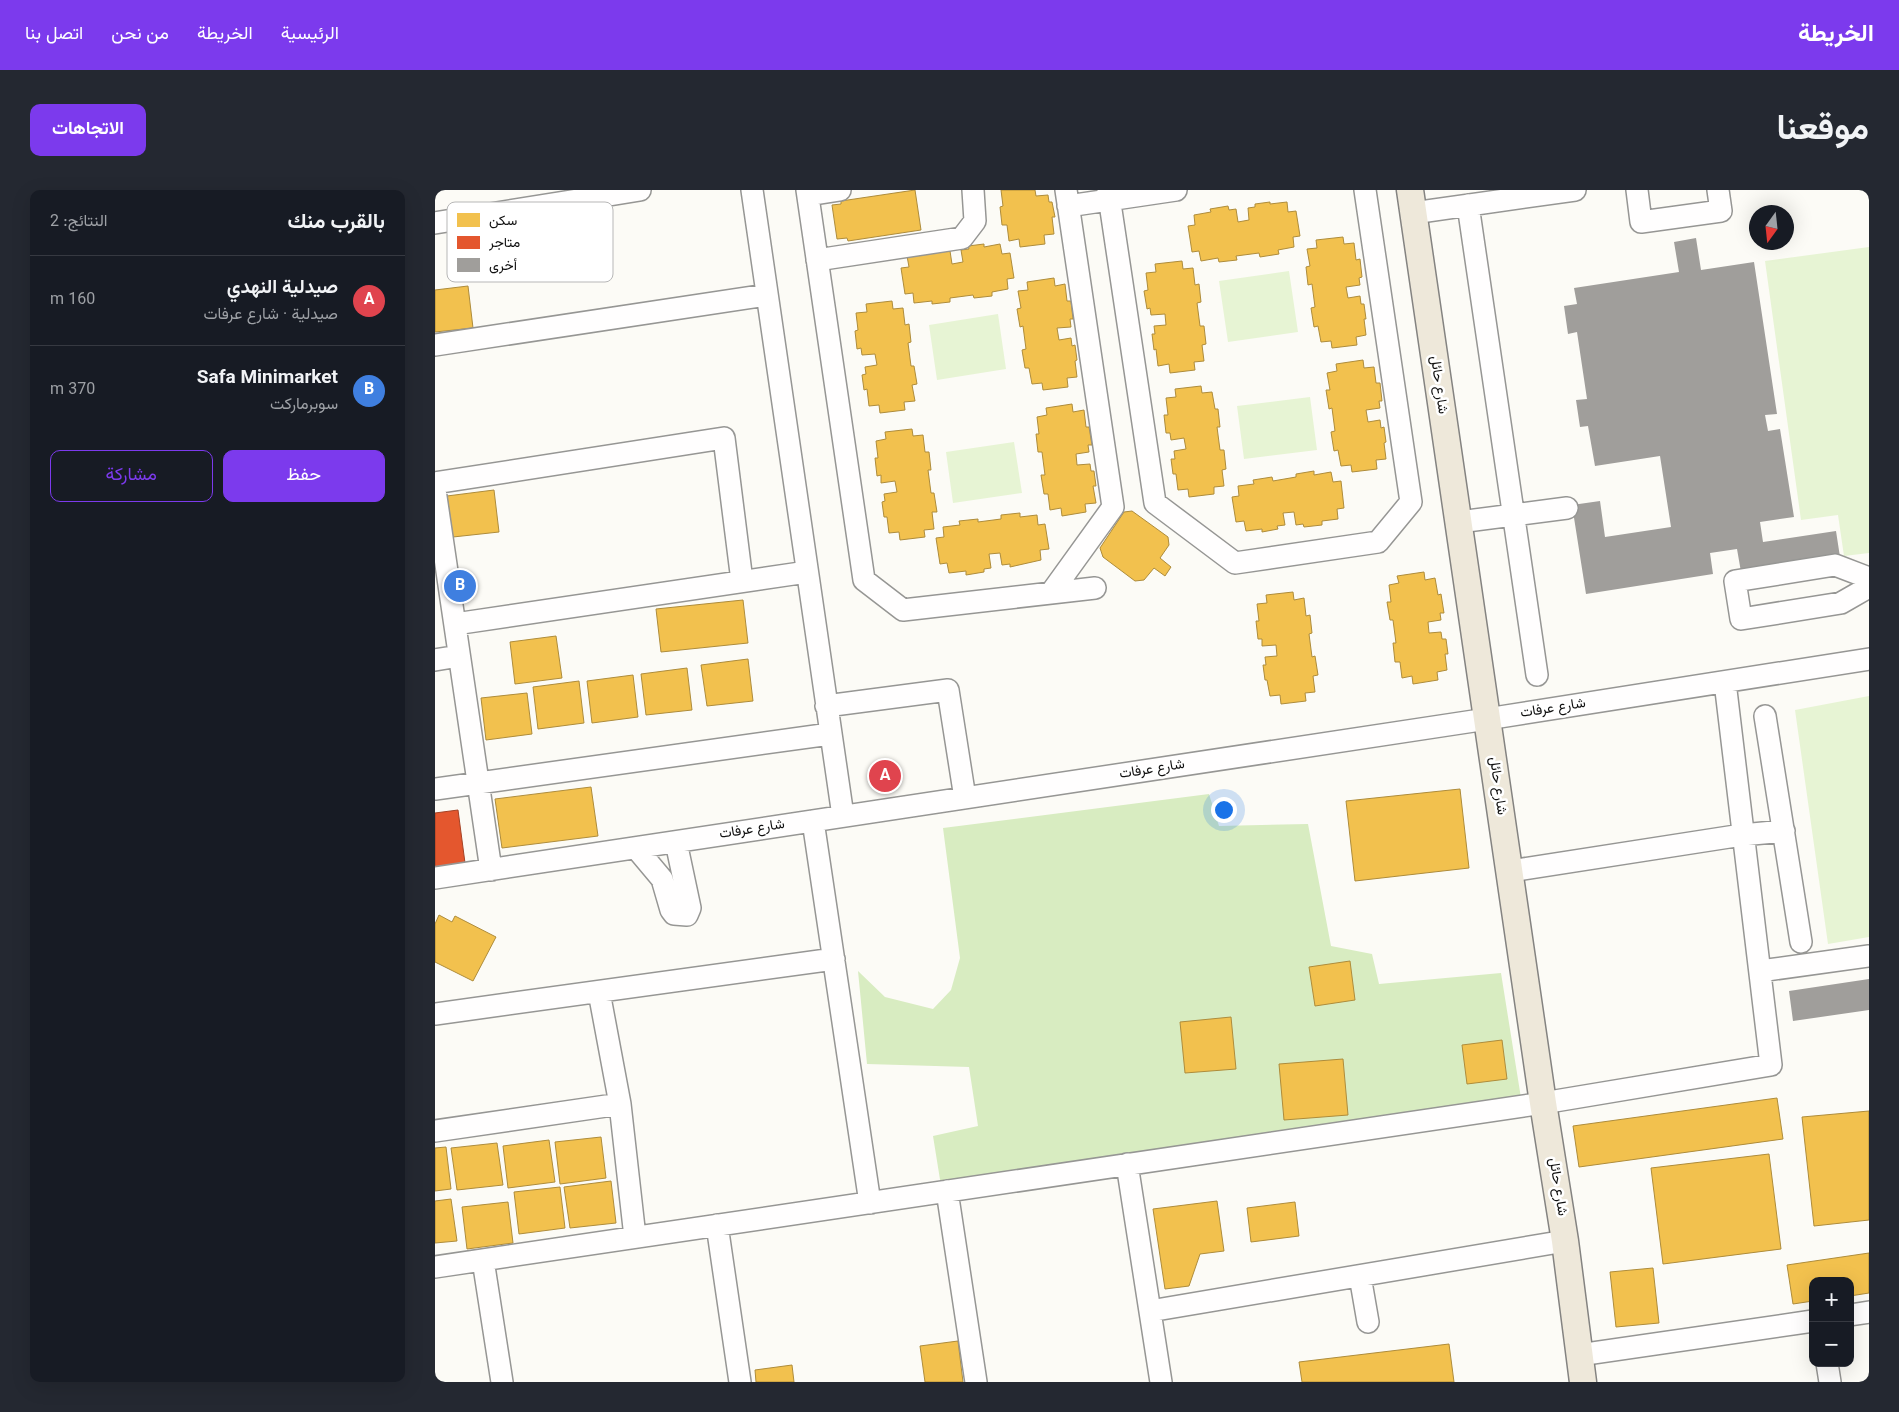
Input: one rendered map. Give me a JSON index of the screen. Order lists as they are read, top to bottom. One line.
{"streets":{"main road":["شارع حائل"],"street":["شارع عرفات"]},"crossings":[["شارع حائل","شارع عرفات"]],"legend":["سكن","متاجر","أخرى"],"north":"bottom","page":{"header":"الخريطة","nav":["الرئيسية","الخريطة","من نحن","اتصل بنا"],"title":"موقعنا","buttons":["الاتجاهات",["حفظ","مشاركة"]],"heading":["بالقرب منك","النتائج: 2"],"list":[{"mark":"A","name":"صيدلية النهدي","note":"صيدلية · شارع عرفات","value":"160 m"},{"mark":"B","name":"Safa Minimarket","note":"سوبرماركت","value":"370 m"}],"pins":["B","A"],"map_buttons":["+","−"]}}
